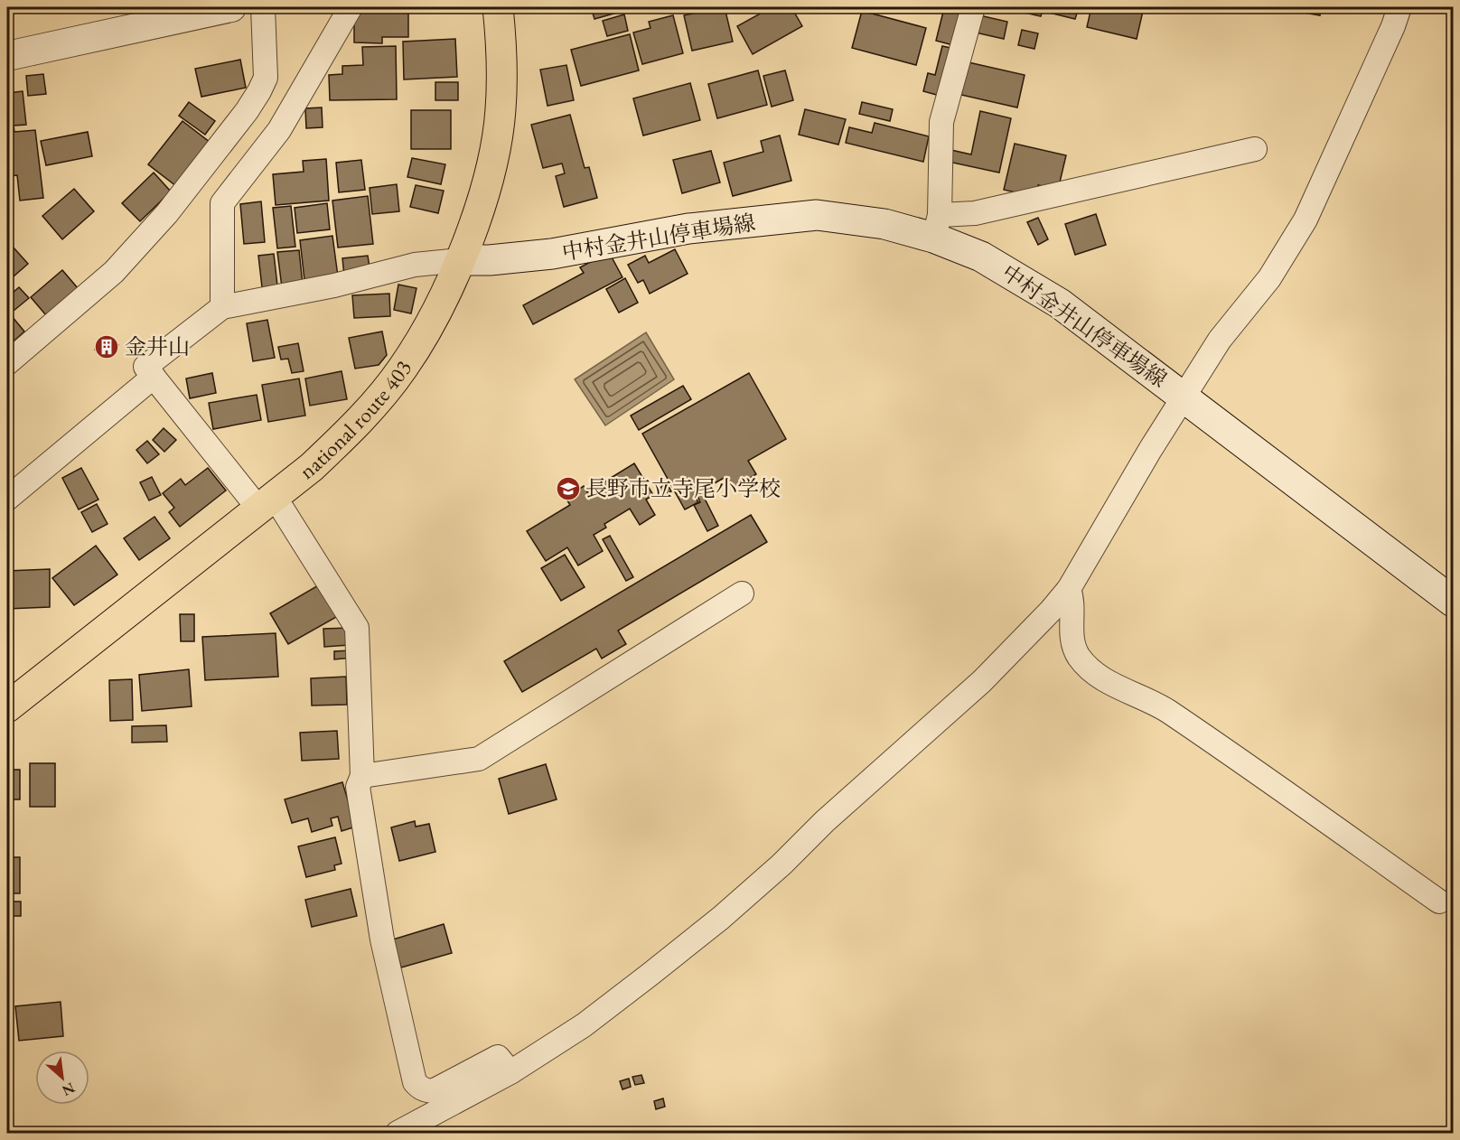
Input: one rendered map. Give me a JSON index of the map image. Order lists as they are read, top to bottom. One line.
{"streets":{"highway":["national route 403"],"main road":["中村金井山停車場線"]},"crossings":[["中村金井山停車場線","national route 403"]],"places":{"building":["金井山"],"school or university":["長野市立寺尾小学校"]},"north":"bottom right"}
